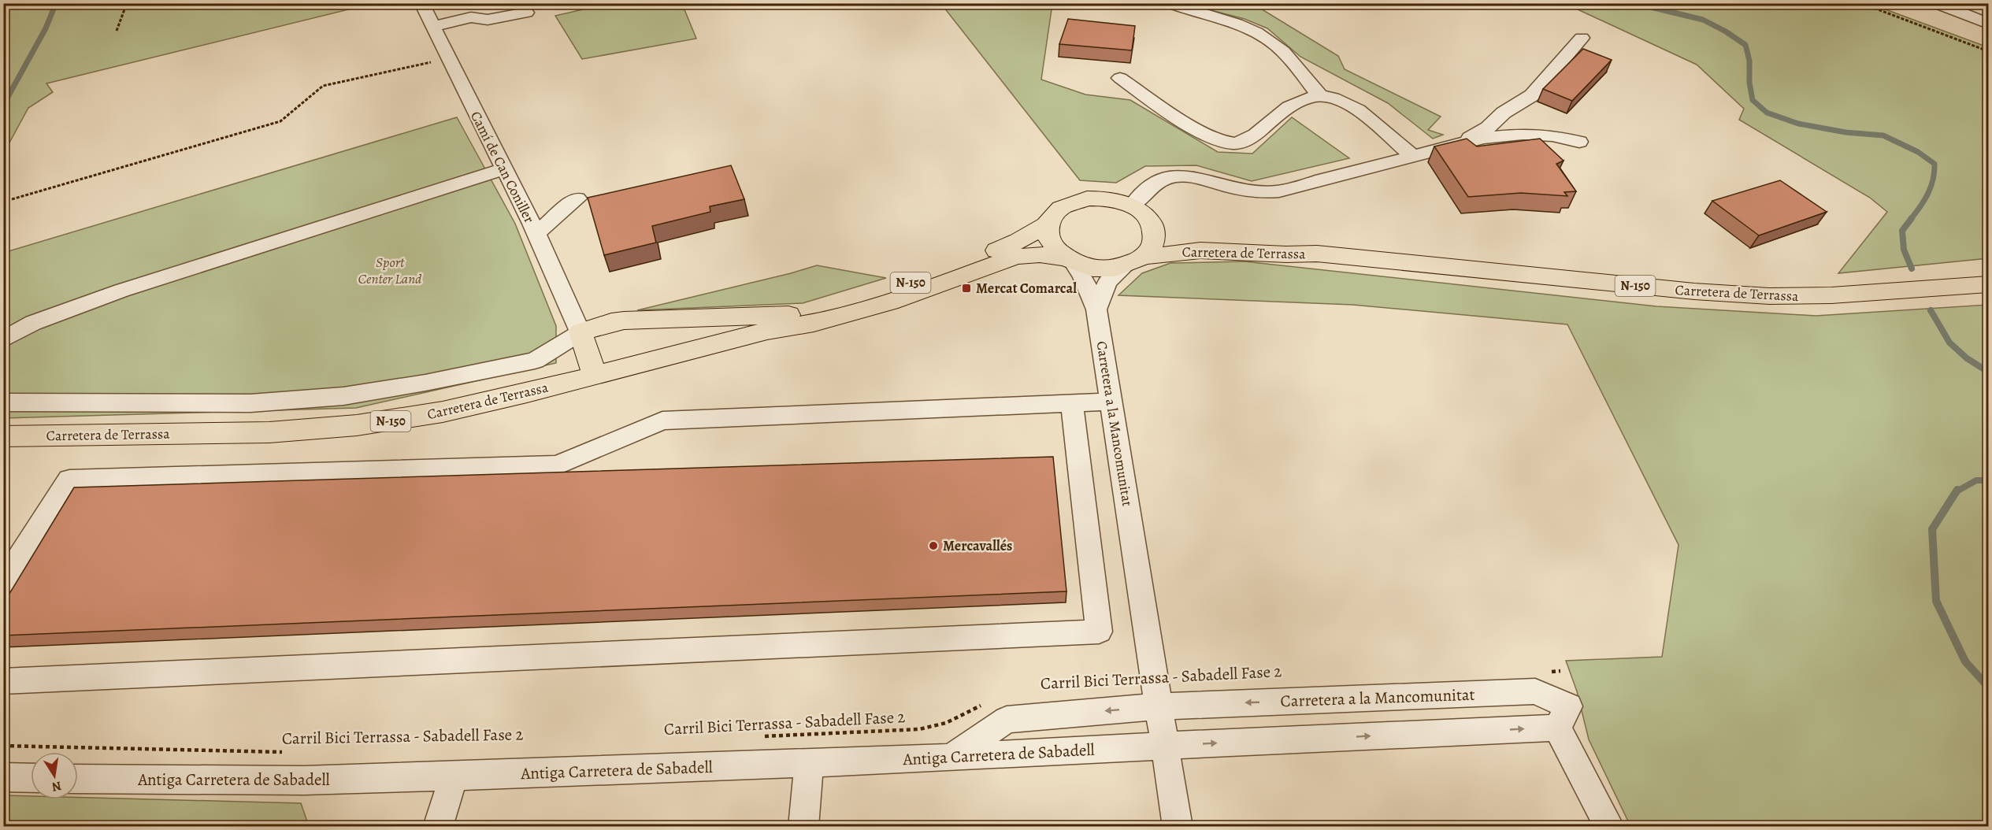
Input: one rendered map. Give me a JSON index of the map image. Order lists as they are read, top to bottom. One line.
{"streets":{"main road":["Carretera de Terrassa","N-150"],"street":["Camí de Can Coniller","Carretera a la Mancomunitat","Antiga Carretera de Sabadell"],"path":["Carril Bici Terrassa - Sabadell Fase 2"]},"crossings":[["Carretera de Terrassa","N-150"],["Carretera de Terrassa","Carretera a la Mancomunitat"],["N-150","Carretera a la Mancomunitat"],["Carretera a la Mancomunitat","Antiga Carretera de Sabadell"]],"parks":["Sport Center Land"],"places":{"transit":["Mercat Comarcal"],"other":["Mercavallés"]},"north":"bottom"}
